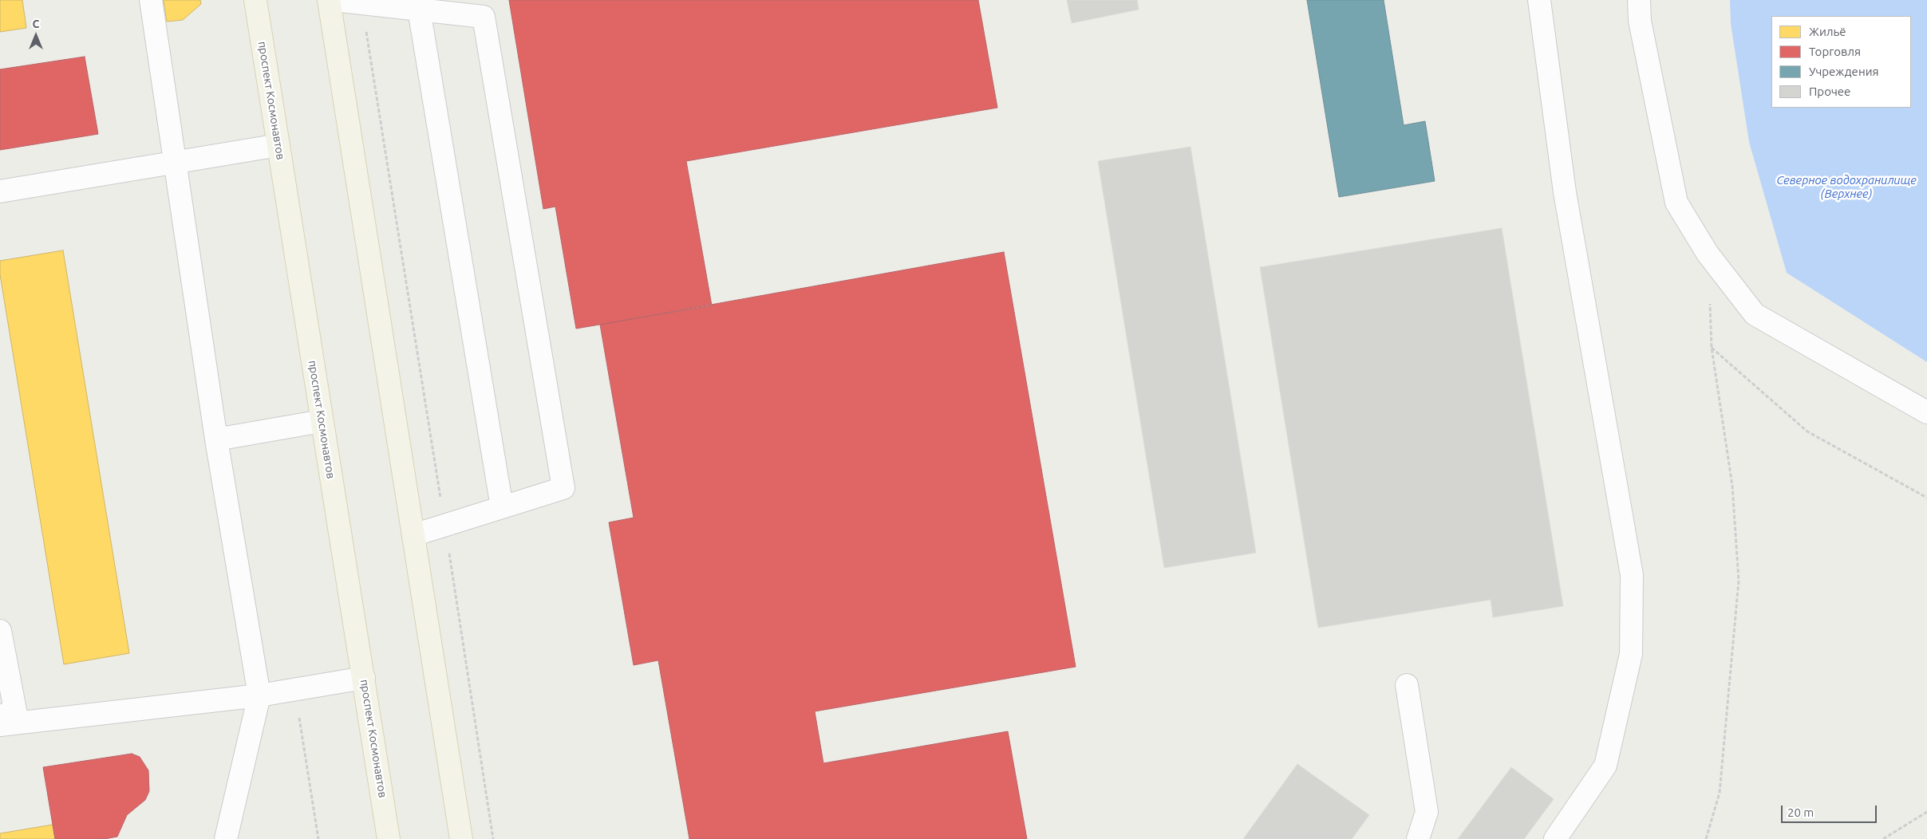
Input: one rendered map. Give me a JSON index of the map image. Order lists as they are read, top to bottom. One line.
{"streets":{"main road":["проспект Космонавтов"]},"water":["Северное водохранилище (Верхнее)"],"legend":["Жильё","Торговля","Учреждения","Прочее"],"scale_bar":"20 m","north":"top"}
